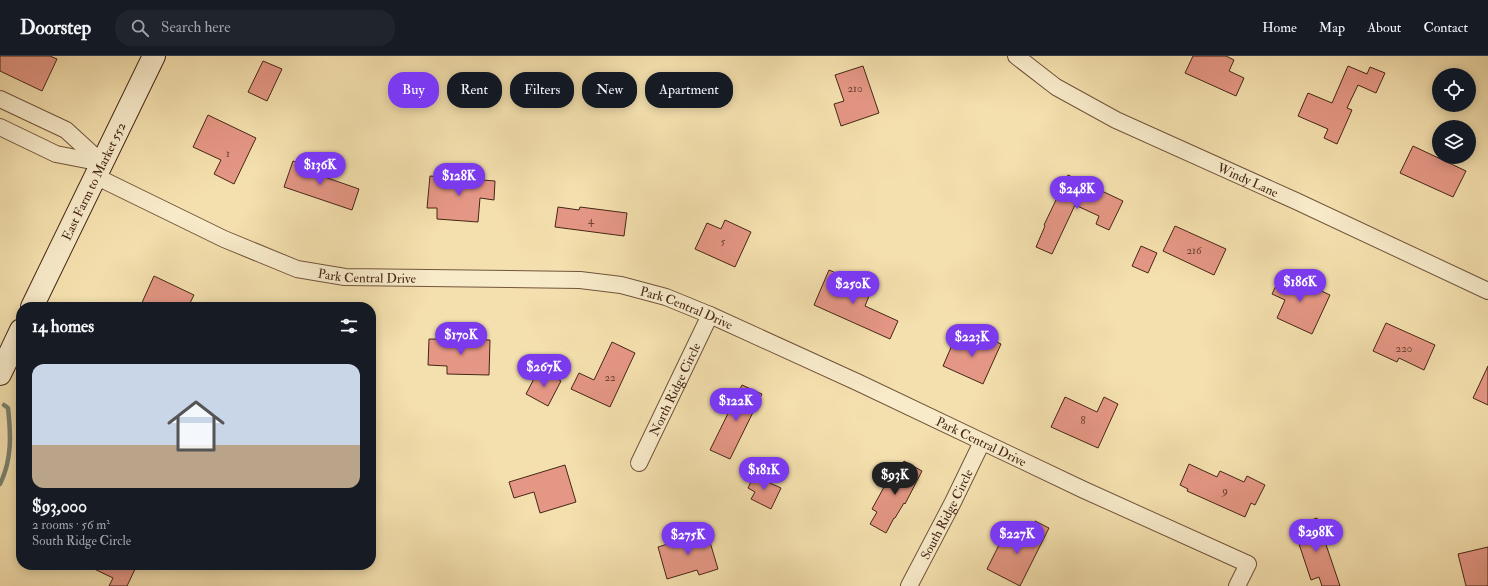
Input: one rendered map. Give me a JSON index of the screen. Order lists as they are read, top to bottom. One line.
{"streets":{"main road":["East Farm to Market 552"],"street":["Windy Lane","Park Central Drive","North Ridge Circle","South Ridge Circle"]},"crossings":[["East Farm to Market 552","Park Central Drive"],["Park Central Drive","North Ridge Circle"],["Park Central Drive","South Ridge Circle"]],"house_numbers":["210","1","4","5","216","220","22","8","9"],"page":{"header":"Doorstep","search":"Search here","nav":["Home","Map","About","Contact"],"chip":["Buy","Rent","Filters","New","Apartment"],"price":["$136K","$128K","$248K","$186K","$250K","$170K","$223K","$267K","$122K","$181K","$93K","$298K","$227K","$275K"],"heading":"14 homes","list":[{"name":"$93,000","note":"2 rooms · 56 m² · South Ridge Circle"}]}}
